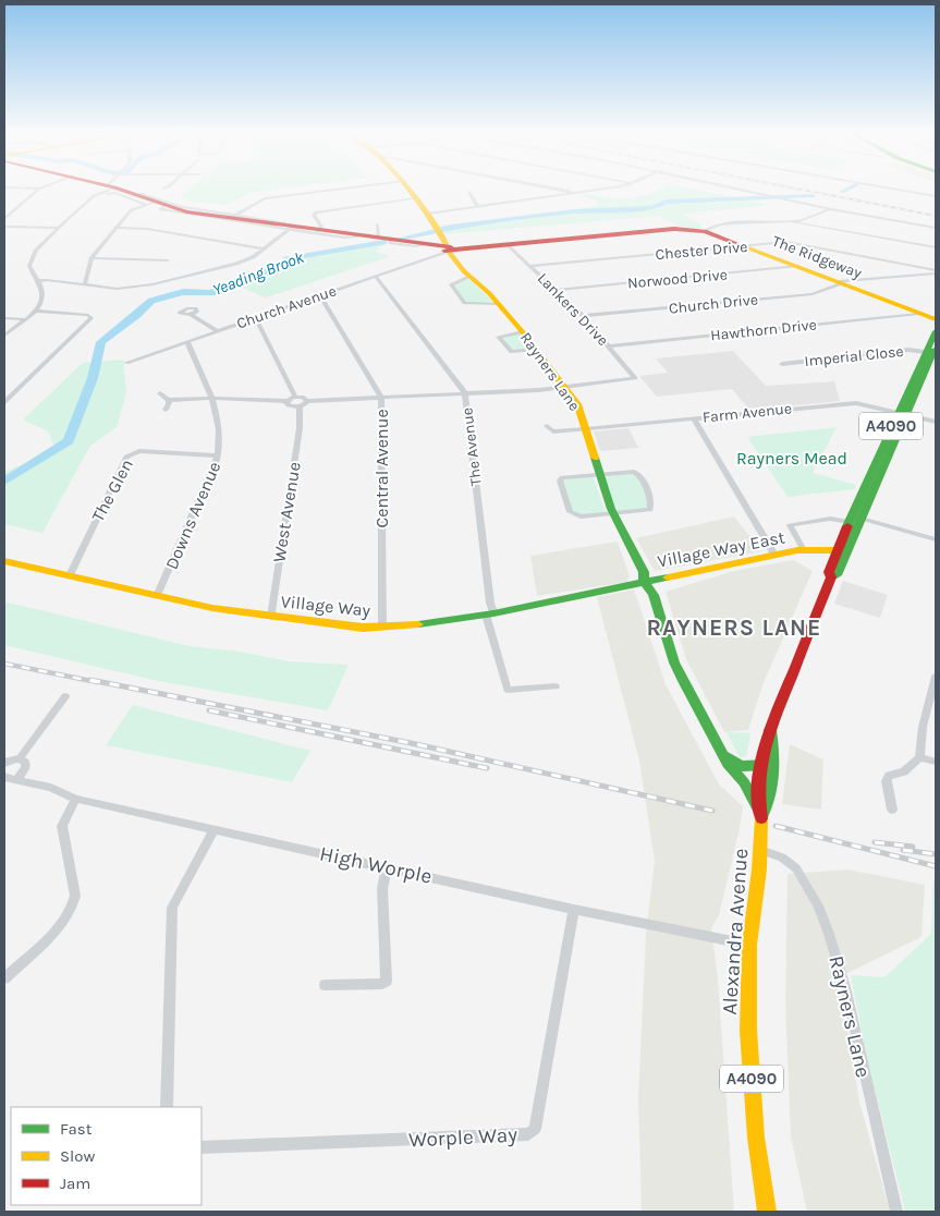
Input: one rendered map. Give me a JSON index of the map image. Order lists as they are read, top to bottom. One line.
{"streets":{"street":["Chester Drive","The Ridgeway","Norwood Drive","Church Drive","Church Avenue","Lankers Drive","Hawthorn Drive","Imperial Close","Rayners Lane","Farm Avenue","A4090","The Avenue","Central Avenue","The Glen","West Avenue","Downs Avenue","Village Way East","Village Way","High Worple","Alexandra Avenue","Worple Way"]},"crossings":[["Chester Drive","The Ridgeway"],["Chester Drive","Church Drive"],["Chester Drive","Lankers Drive"],["The Ridgeway","Norwood Drive"],["The Ridgeway","Church Drive"],["The Ridgeway","Church Avenue"],["The Ridgeway","Lankers Drive"],["The Ridgeway","Hawthorn Drive"],["The Ridgeway","Rayners Lane"],["Norwood Drive","Lankers Drive"],["Church Drive","Lankers Drive"],["Church Avenue","Rayners Lane"],["Church Avenue","The Avenue"],["Church Avenue","Central Avenue"],["Church Avenue","Downs Avenue"],["Lankers Drive","Hawthorn Drive"],["Lankers Drive","Rayners Lane"],["Imperial Close","A4090"],["Rayners Lane","Farm Avenue"],["Rayners Lane","Village Way East"],["Rayners Lane","Village Way"],["Rayners Lane","Alexandra Avenue"],["Farm Avenue","A4090"],["A4090","Village Way East"],["A4090","Alexandra Avenue"],["The Avenue","Village Way"],["Central Avenue","Village Way"],["The Glen","Downs Avenue"],["The Glen","Village Way"],["West Avenue","Village Way"],["Downs Avenue","Village Way"],["Village Way East","Village Way"],["High Worple","Alexandra Avenue"],["High Worple","Worple Way"]],"districts":["RAYNERS LANE"],"water":["Yeading Brook"],"parks":["Rayners Mead"],"legend":["Fast","Slow","Jam"]}
